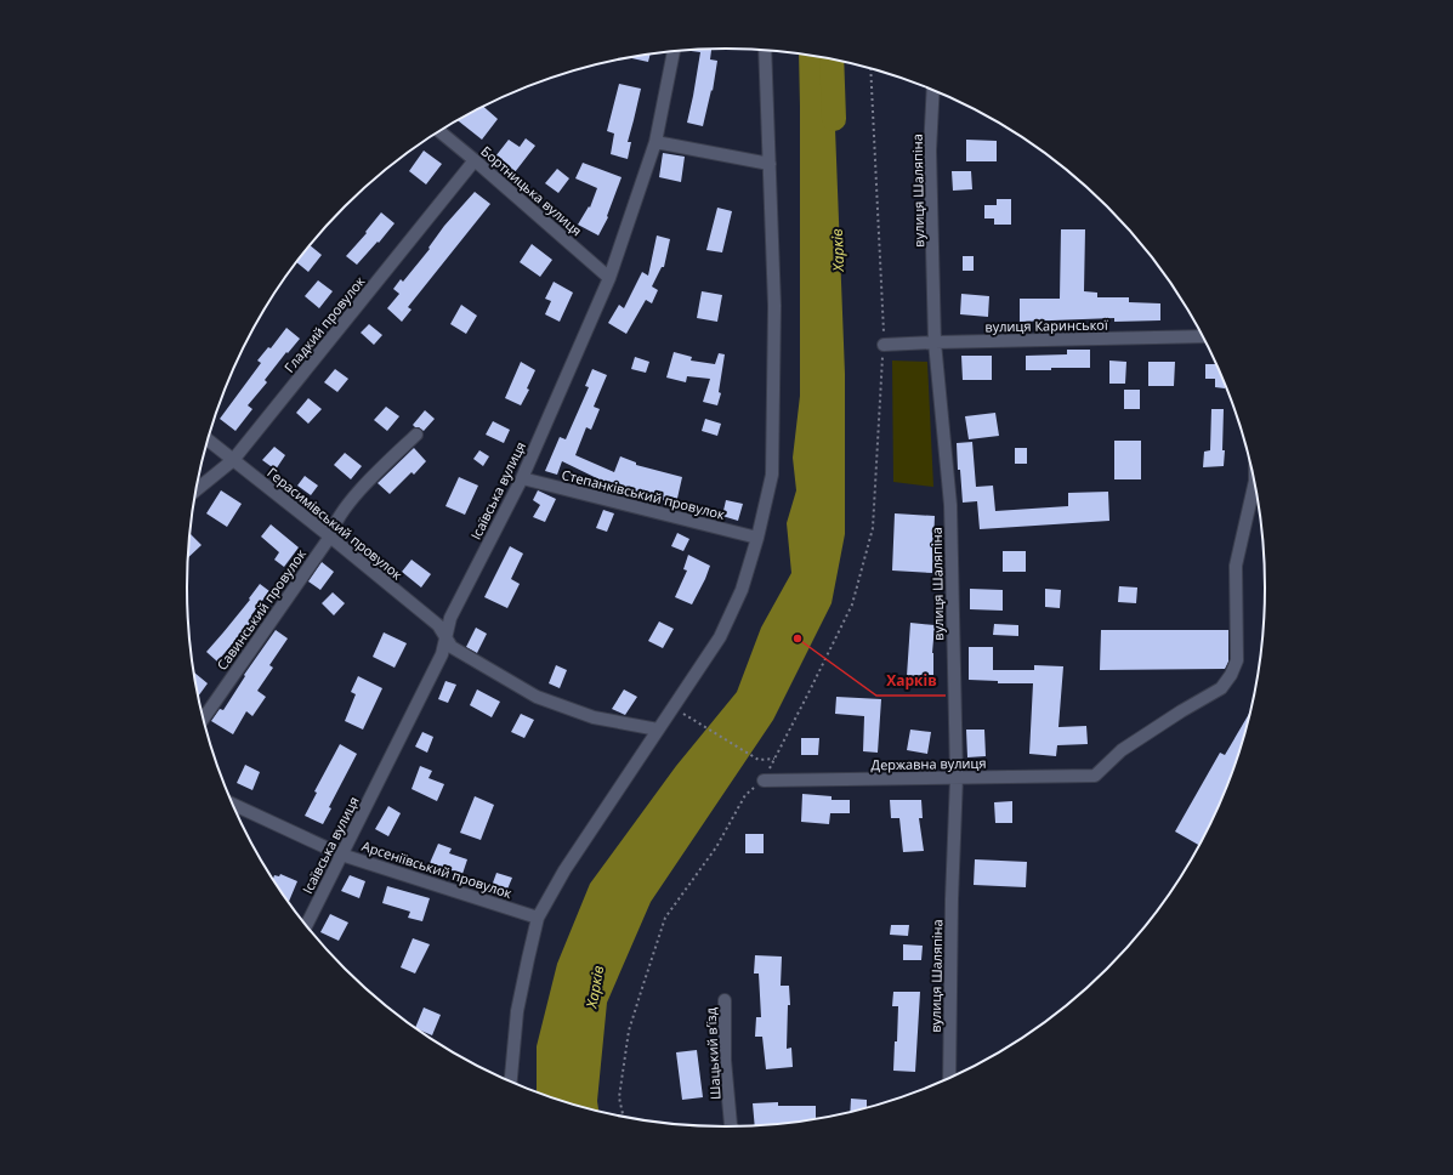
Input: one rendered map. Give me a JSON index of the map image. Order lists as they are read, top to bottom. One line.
{"streets":{"street":["Бортницька вулиця","вулиця Шаляпіна","Гладкий провулок","вулиця Каринської","Ісаївська вулиця","Степанківський провулок","Герасимівський провулок","Савинський провулок","Державна вулиця","Арсеніївський провулок","Шацький в’їзд"]},"crossings":[["Бортницька вулиця","Гладкий провулок"],["Бортницька вулиця","Ісаївська вулиця"],["вулиця Шаляпіна","вулиця Каринської"],["вулиця Шаляпіна","Державна вулиця"],["Гладкий провулок","Герасимівський провулок"],["Ісаївська вулиця","Степанківський провулок"],["Ісаївська вулиця","Герасимівський провулок"],["Ісаївська вулиця","Арсеніївський провулок"],["Герасимівський провулок","Савинський провулок"]],"water":["Харків"],"places":["Харків"]}
